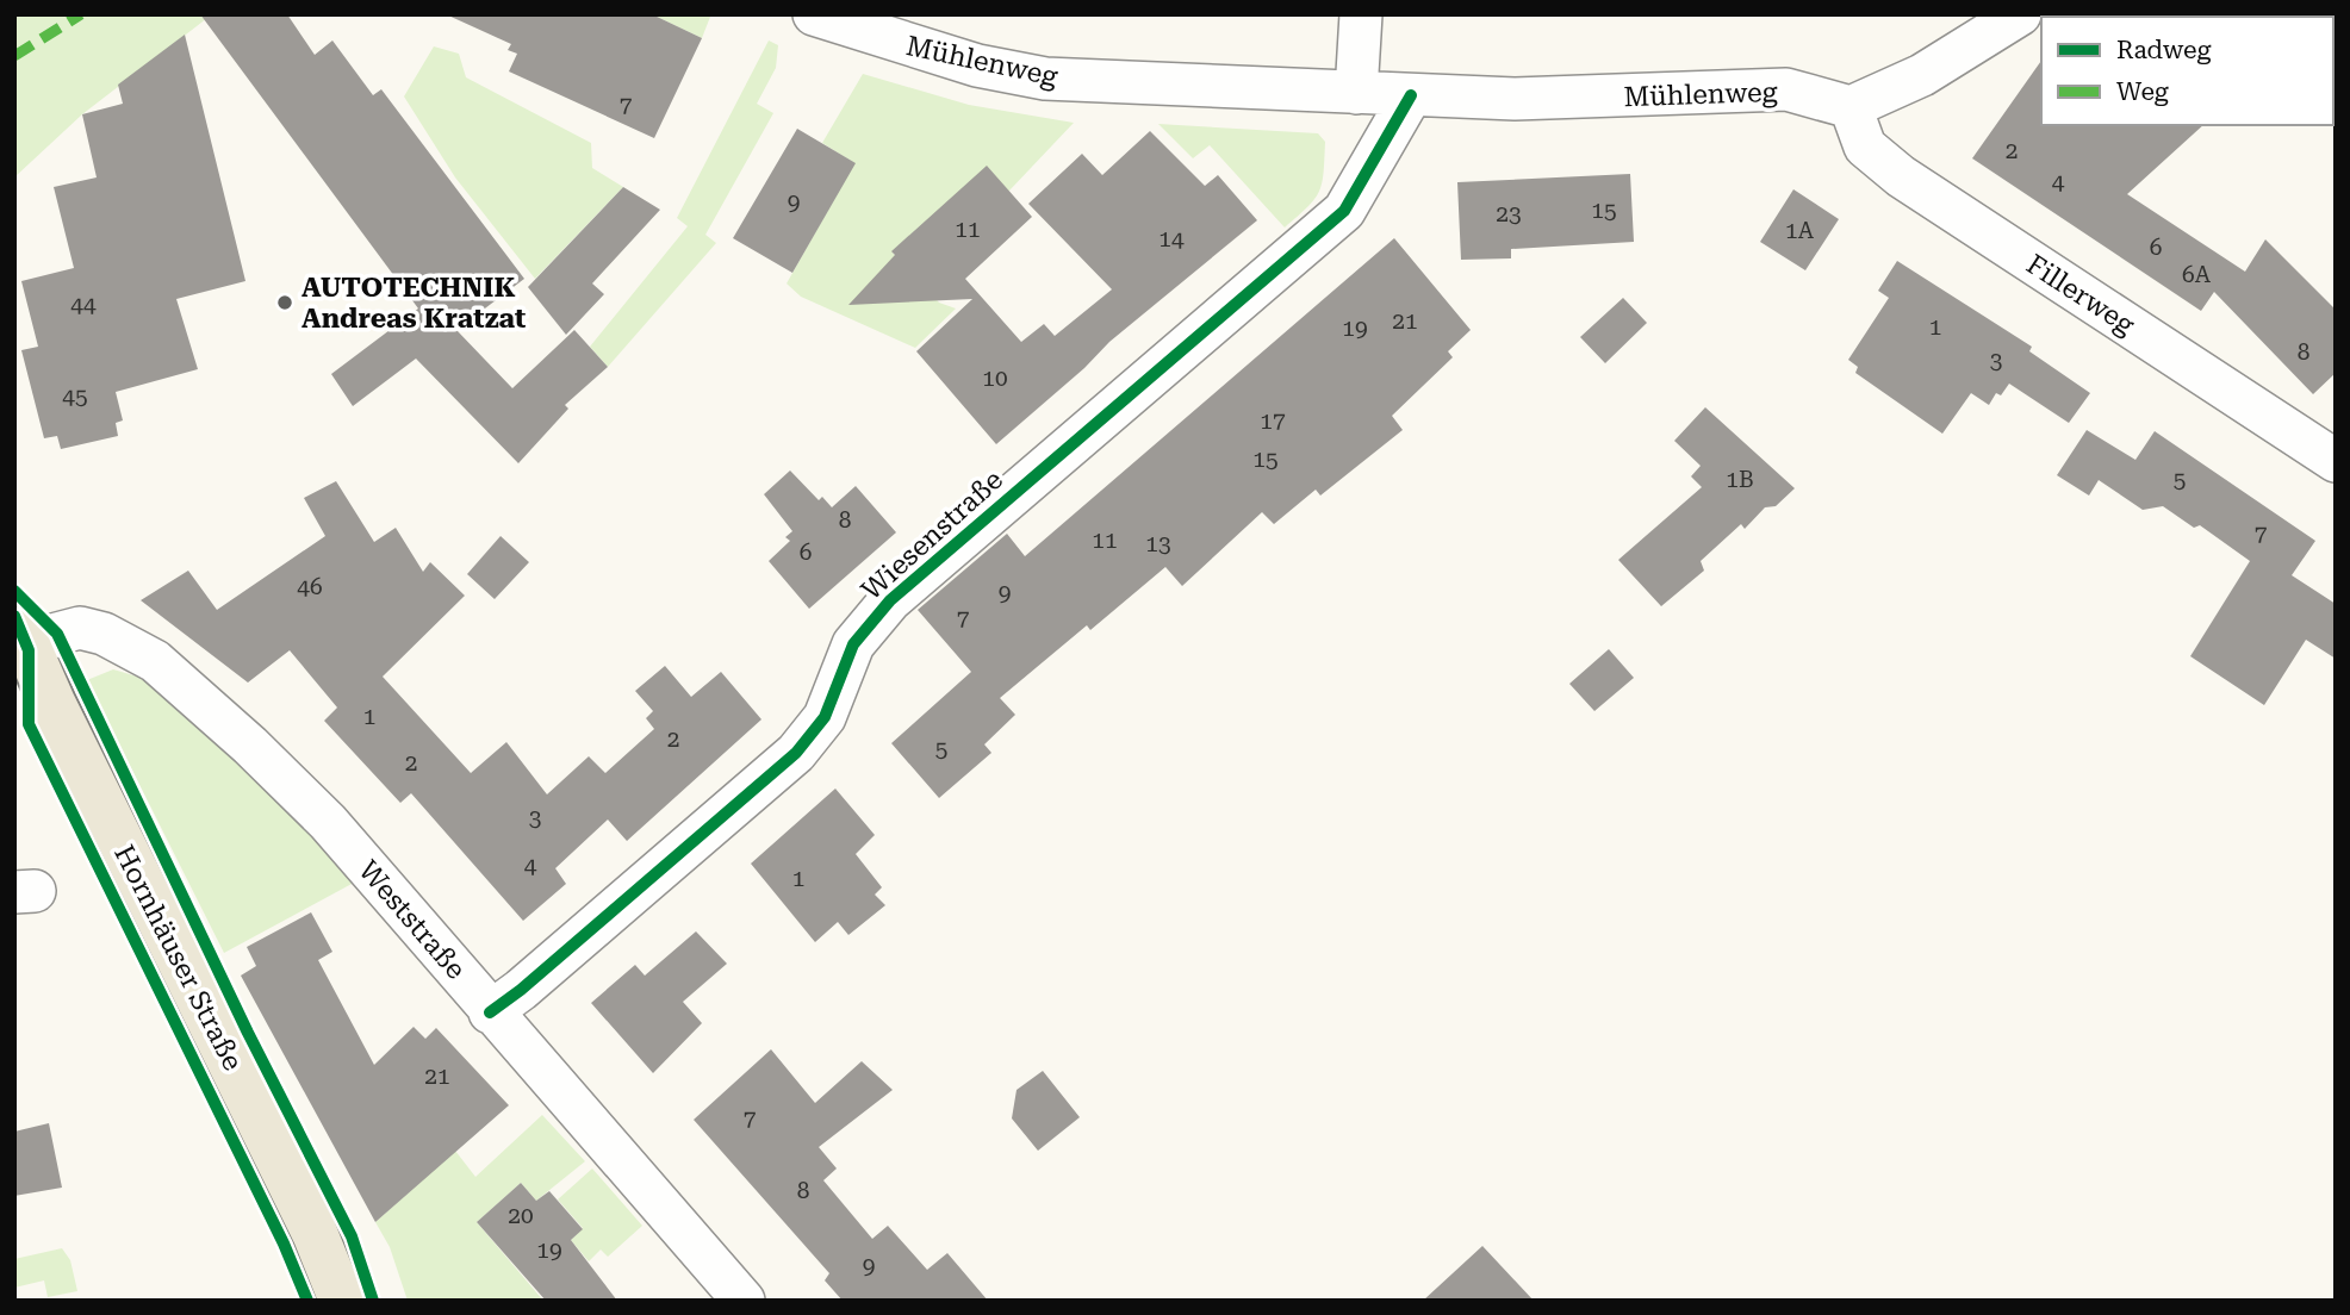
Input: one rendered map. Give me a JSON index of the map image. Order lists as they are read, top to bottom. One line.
{"streets":{"main road":["Hornhäuser Straße"],"street":["Mühlenweg","Fillerweg","Wiesenstraße","Weststraße"]},"crossings":[["Mühlenweg","Fillerweg"],["Mühlenweg","Wiesenstraße"],["Wiesenstraße","Weststraße"],["Weststraße","Hornhäuser Straße"]],"places":["AUTOTECHNIK Andreas Kratzat"],"house_numbers":["7","2","4","9","15","23","11","1A","14","6","6A","44","21","1","19","8","3","10","45","17","15","1B","5","8","7","11","13","6","46","9","7","1","2","5","2","3","4","1","21","7","8","20","19","9"],"legend":["Radweg","Weg"]}
